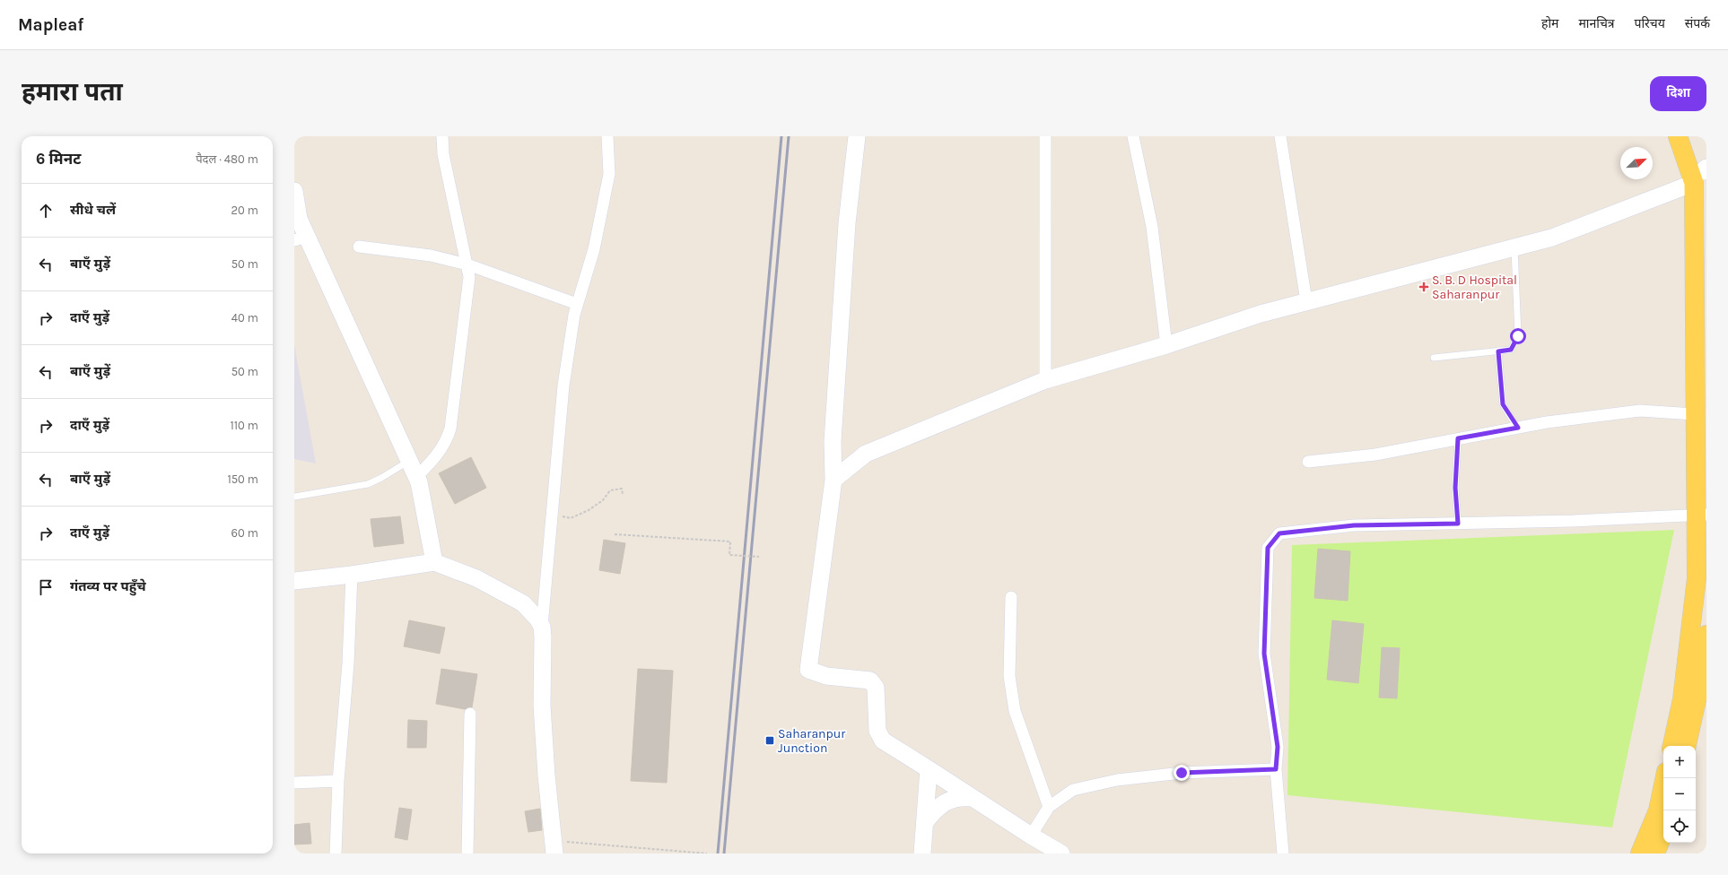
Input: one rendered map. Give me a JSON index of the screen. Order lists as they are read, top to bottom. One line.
{"places":{"health":["S. B. D Hospital Saharanpur"],"transit":["Saharanpur Junction"]},"north":"top right","page":{"header":"Mapleaf","nav":["होम","मानचित्र","परिचय","संपर्क"],"buttons":"दिशा","title":"हमारा पता","heading":["6 मिनट","पैदल · 480 m"],"list":[["सीधे चलें","20 m"],["बाएँ मुड़ें","50 m"],["दाएँ मुड़ें","40 m"],["बाएँ मुड़ें","50 m"],["दाएँ मुड़ें","110 m"],["बाएँ मुड़ें","150 m"],["दाएँ मुड़ें","60 m"],"गंतव्य पर पहुँचे"],"map_buttons":["+","−"]}}
